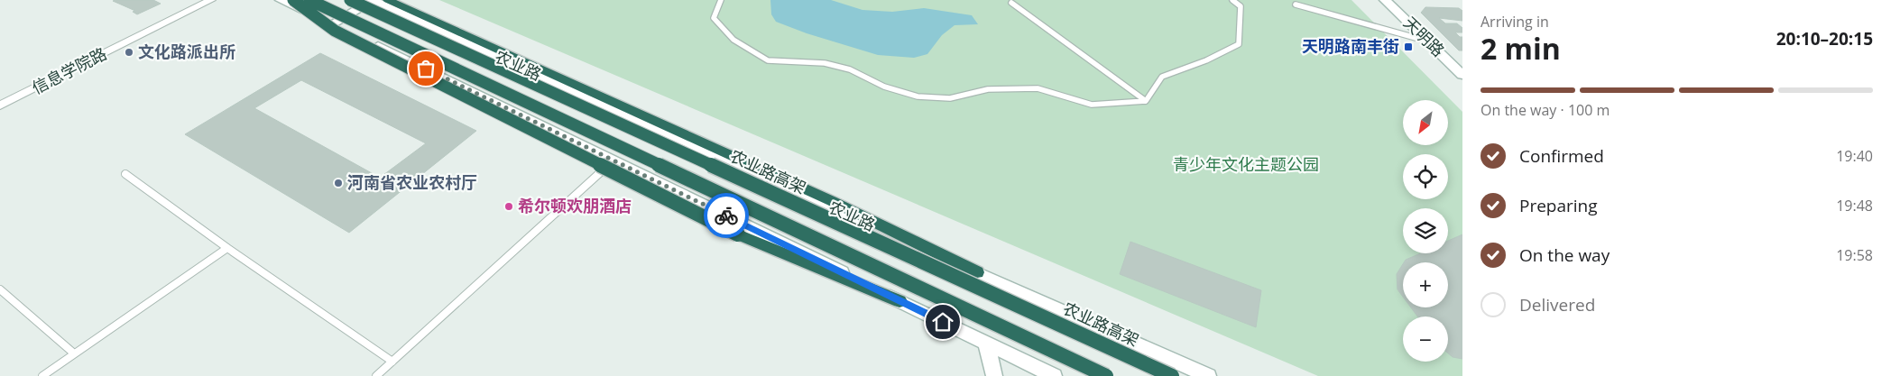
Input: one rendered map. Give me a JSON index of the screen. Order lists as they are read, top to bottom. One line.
{"streets":{"highway":["农业路高架"],"street":["天明路","农业路","信息学院路"]},"parks":["青少年文化主题公园"],"places":{"transit":["天明路南丰街"],"other":["文化路派出所","河南省农业农村厅","希尔顿欢朋酒店"]},"north":"bottom left","page":{"heading":["2 min","Arriving in","20:10–20:15"],"bar":"On the way · 100 m","map_buttons":["+","−"],"list":[["Confirmed","19:40"],["Preparing","19:48"],["On the way","19:58"],"Delivered"]}}
